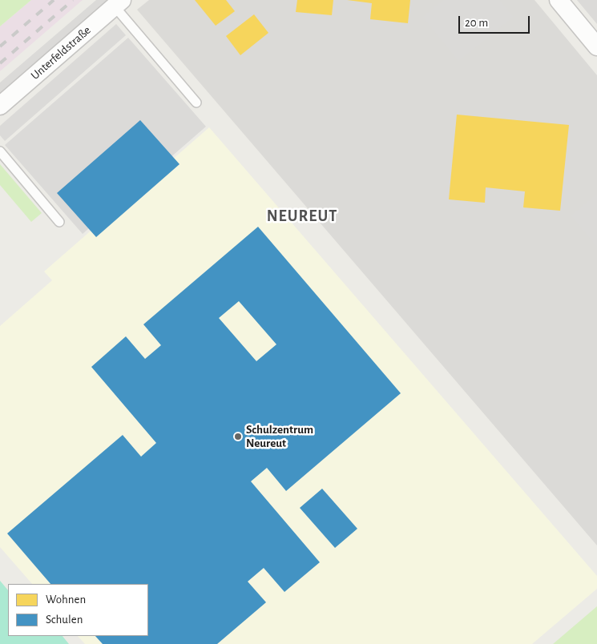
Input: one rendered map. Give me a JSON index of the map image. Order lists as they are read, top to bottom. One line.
{"streets":{"street":["Unterfeldstraße"]},"districts":["NEUREUT"],"places":["Schulzentrum Neureut"],"legend":["Wohnen","Schulen"],"scale_bar":"20 m"}
